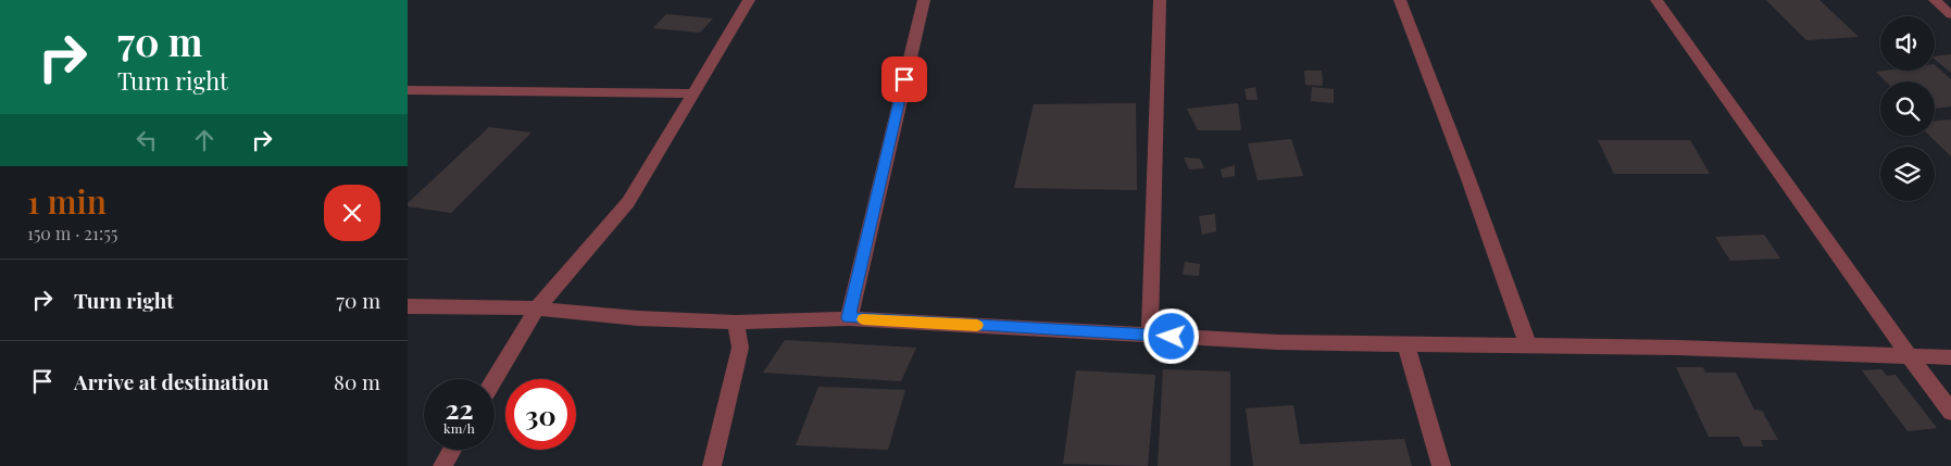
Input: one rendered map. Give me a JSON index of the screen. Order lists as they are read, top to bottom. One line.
{"page":{"turn":["70 m","Turn right"],"heading":["1 min","150 m · 21:55"],"list":[{"name":"Turn right","value":"70 m"},{"name":"Arrive at destination","value":"80 m"}],"speed":"22 km/h","limit":"30"}}
